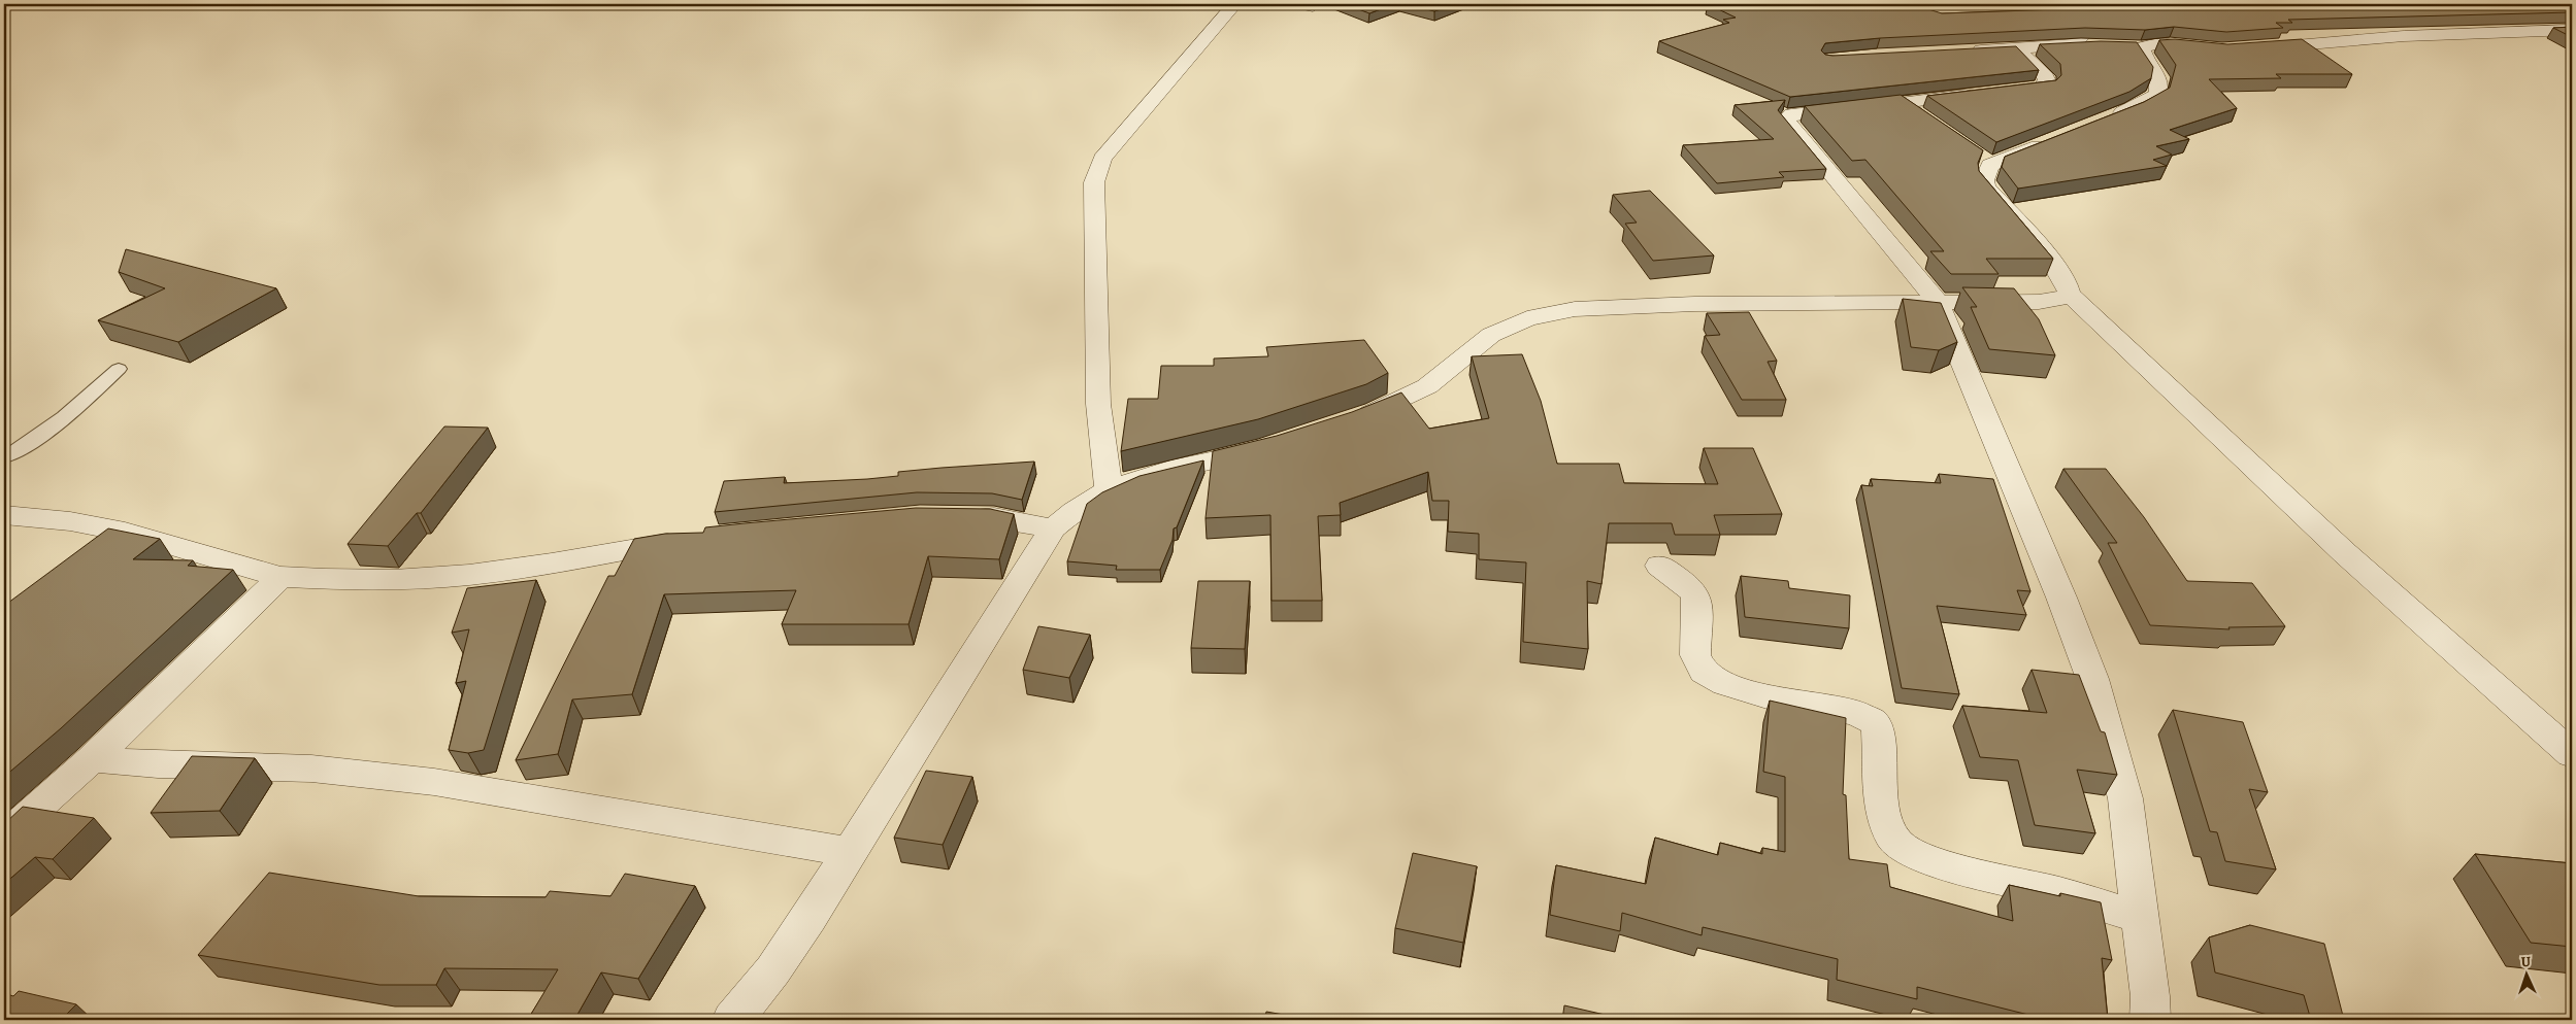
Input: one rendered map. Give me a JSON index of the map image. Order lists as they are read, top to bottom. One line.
{"north":"top"}
